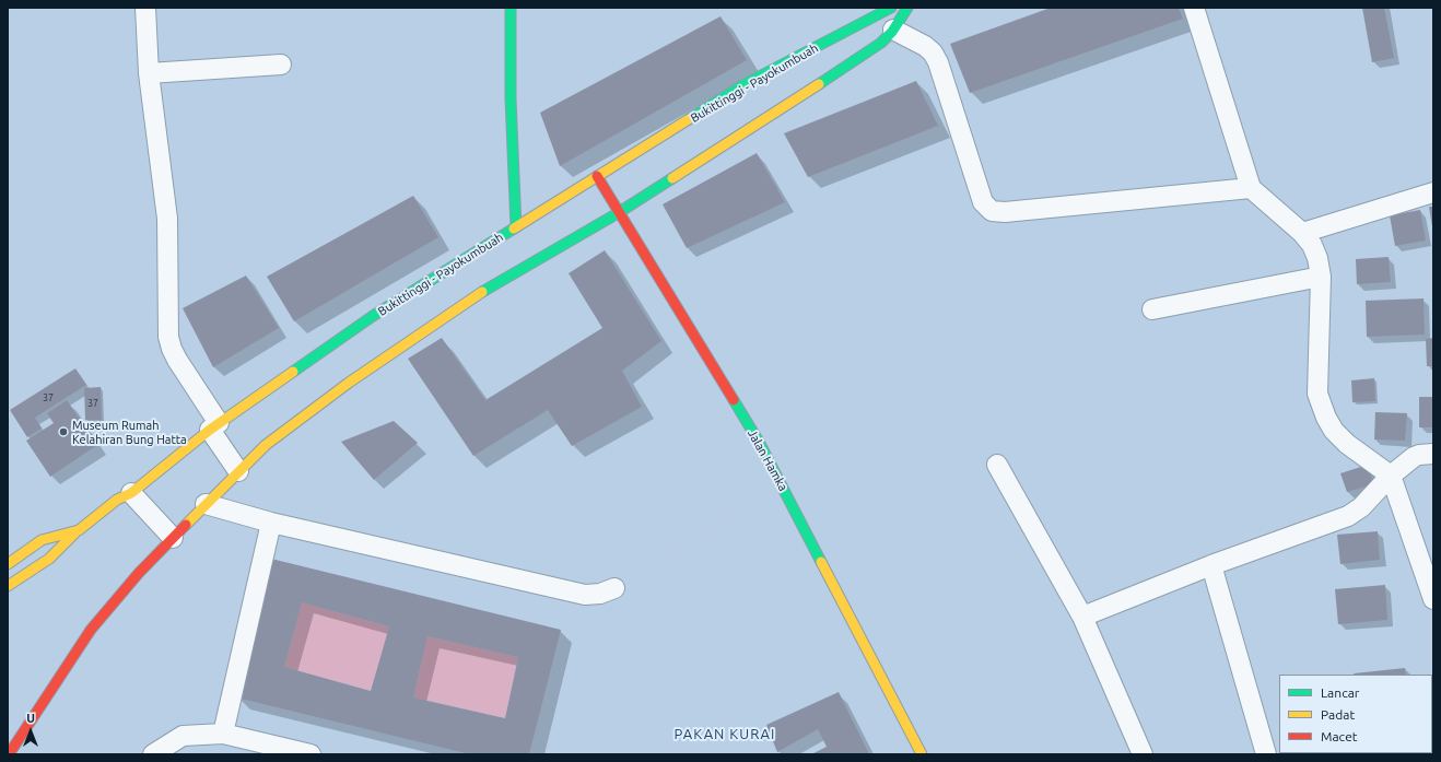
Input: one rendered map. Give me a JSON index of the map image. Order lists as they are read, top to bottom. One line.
{"streets":{"street":["Bukittinggi - Payokumbuah","Jalan Hamka"]},"crossings":[["Bukittinggi - Payokumbuah","Jalan Hamka"]],"districts":["PAKAN KURAI"],"places":["Museum Rumah Kelahiran Bung Hatta"],"house_numbers":["37","37"],"legend":["Lancar","Padat","Macet"],"north":"top"}
